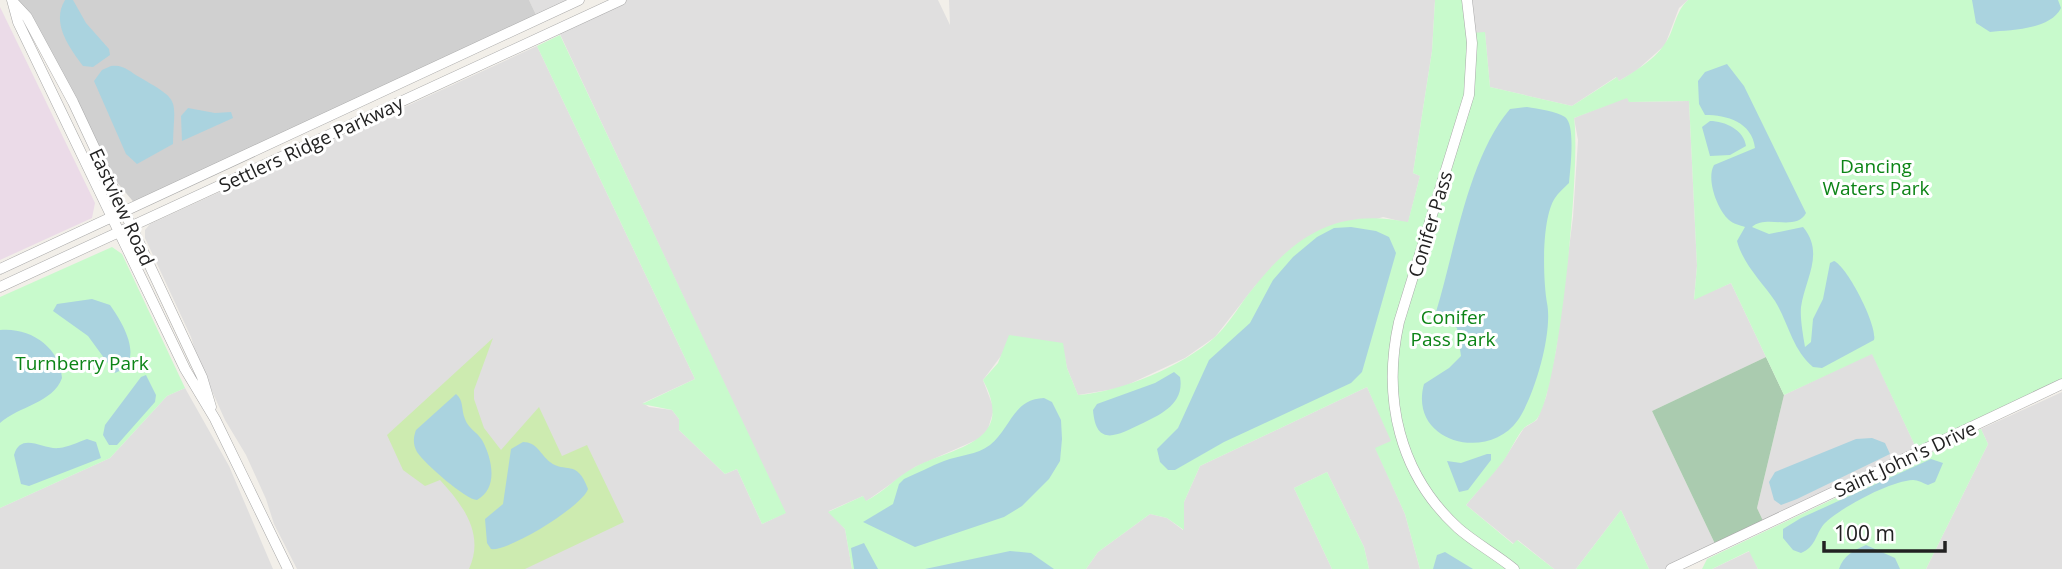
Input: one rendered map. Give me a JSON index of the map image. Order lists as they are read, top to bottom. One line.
{"streets":{"street":["Settlers Ridge Parkway","Eastview Road","Conifer Pass","Saint John's Drive"]},"crossings":[["Settlers Ridge Parkway","Eastview Road"]],"parks":["Dancing Waters Park","Conifer Pass Park","Turnberry Park"],"scale_bar":"100 m"}
